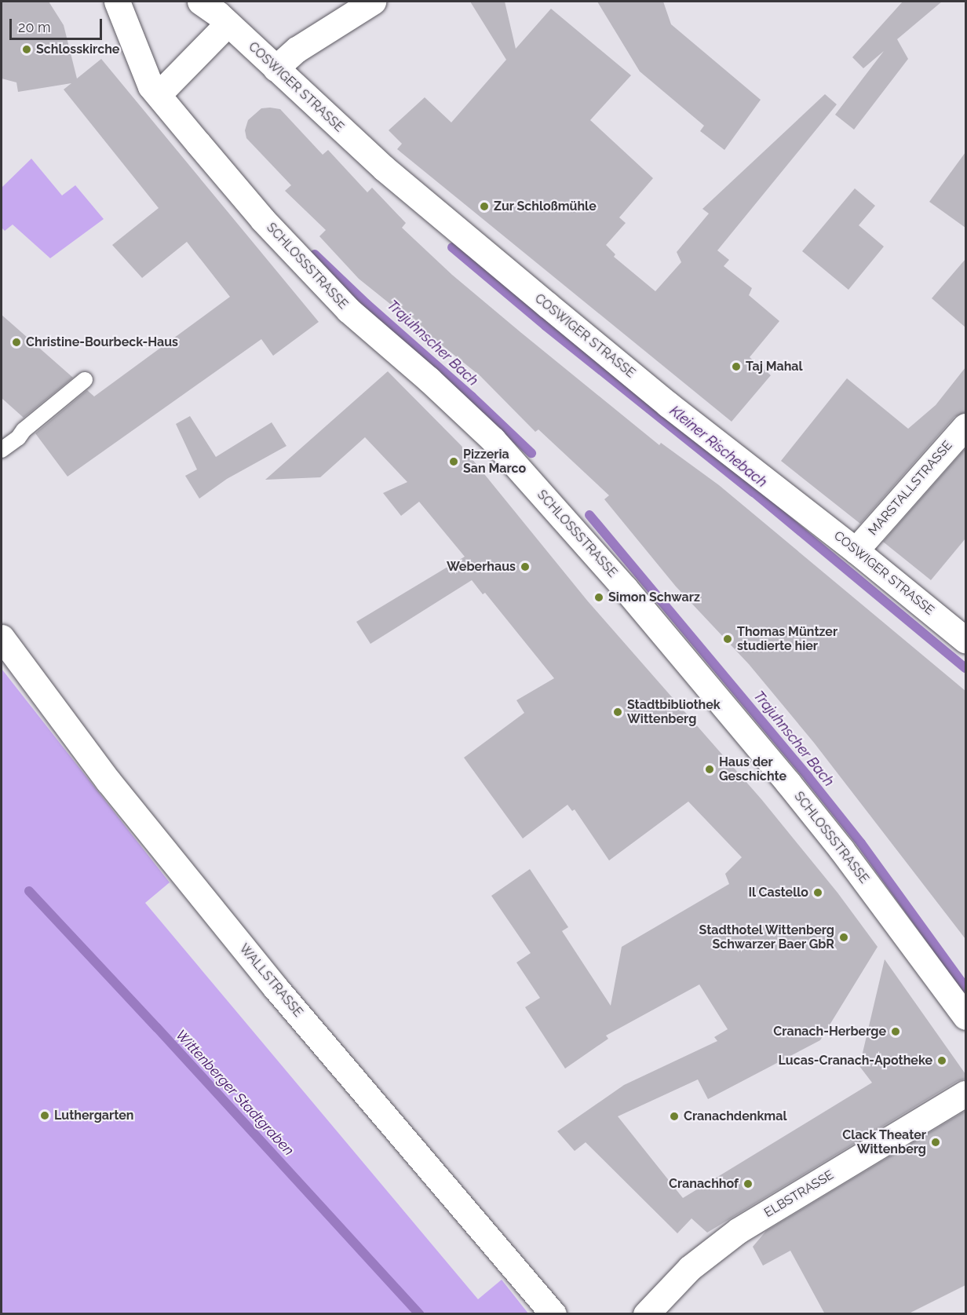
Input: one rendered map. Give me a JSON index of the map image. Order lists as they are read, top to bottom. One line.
{"streets":{"street":["COSWIGER STRASSE","SCHLOSSSTRASSE","MARSTALLSTRASSE","WALLSTRASSE","ELBSTRASSE"]},"crossings":[["COSWIGER STRASSE","MARSTALLSTRASSE"]],"water":["Trajuhnscher Bach","Kleiner Rischebach","Wittenberger Stadtgraben"],"places":["Schlosskirche","Zur Schloßmühle","Christine-Bourbeck-Haus","Taj Mahal","Pizzeria San Marco","Weberhaus","Simon Schwarz","Thomas Müntzer studierte hier","Stadtbibliothek Wittenberg","Haus der Geschichte","Il Castello","Stadthotel Wittenberg Schwarzer Baer GbR","Cranach-Herberge","Lucas-Cranach-Apotheke","Luthergarten","Cranachdenkmal","Clack Theater Wittenberg","Cranachhof"],"scale_bar":"20 m"}
